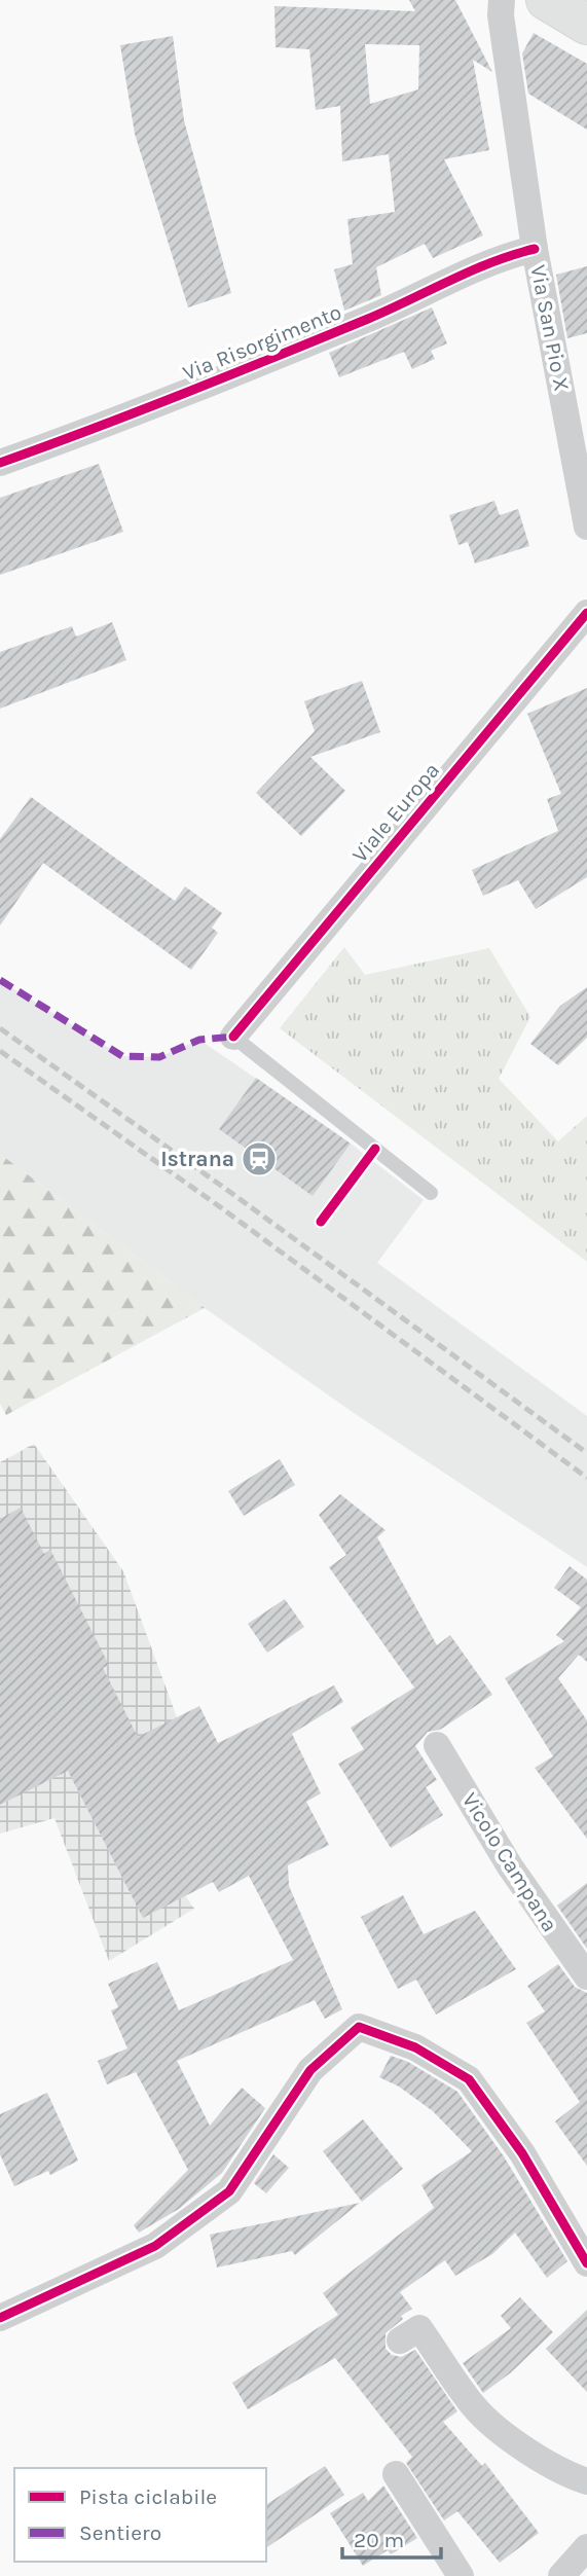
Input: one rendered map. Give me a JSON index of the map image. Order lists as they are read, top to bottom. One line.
{"streets":{"street":["Via San Pio X","Via Risorgimento","Viale Europa","Vicolo Campana"]},"crossings":[["Via San Pio X","Via Risorgimento"]],"places":{"station":["Istrana"]},"legend":["Pista ciclabile","Sentiero"],"scale_bar":"20 m"}
